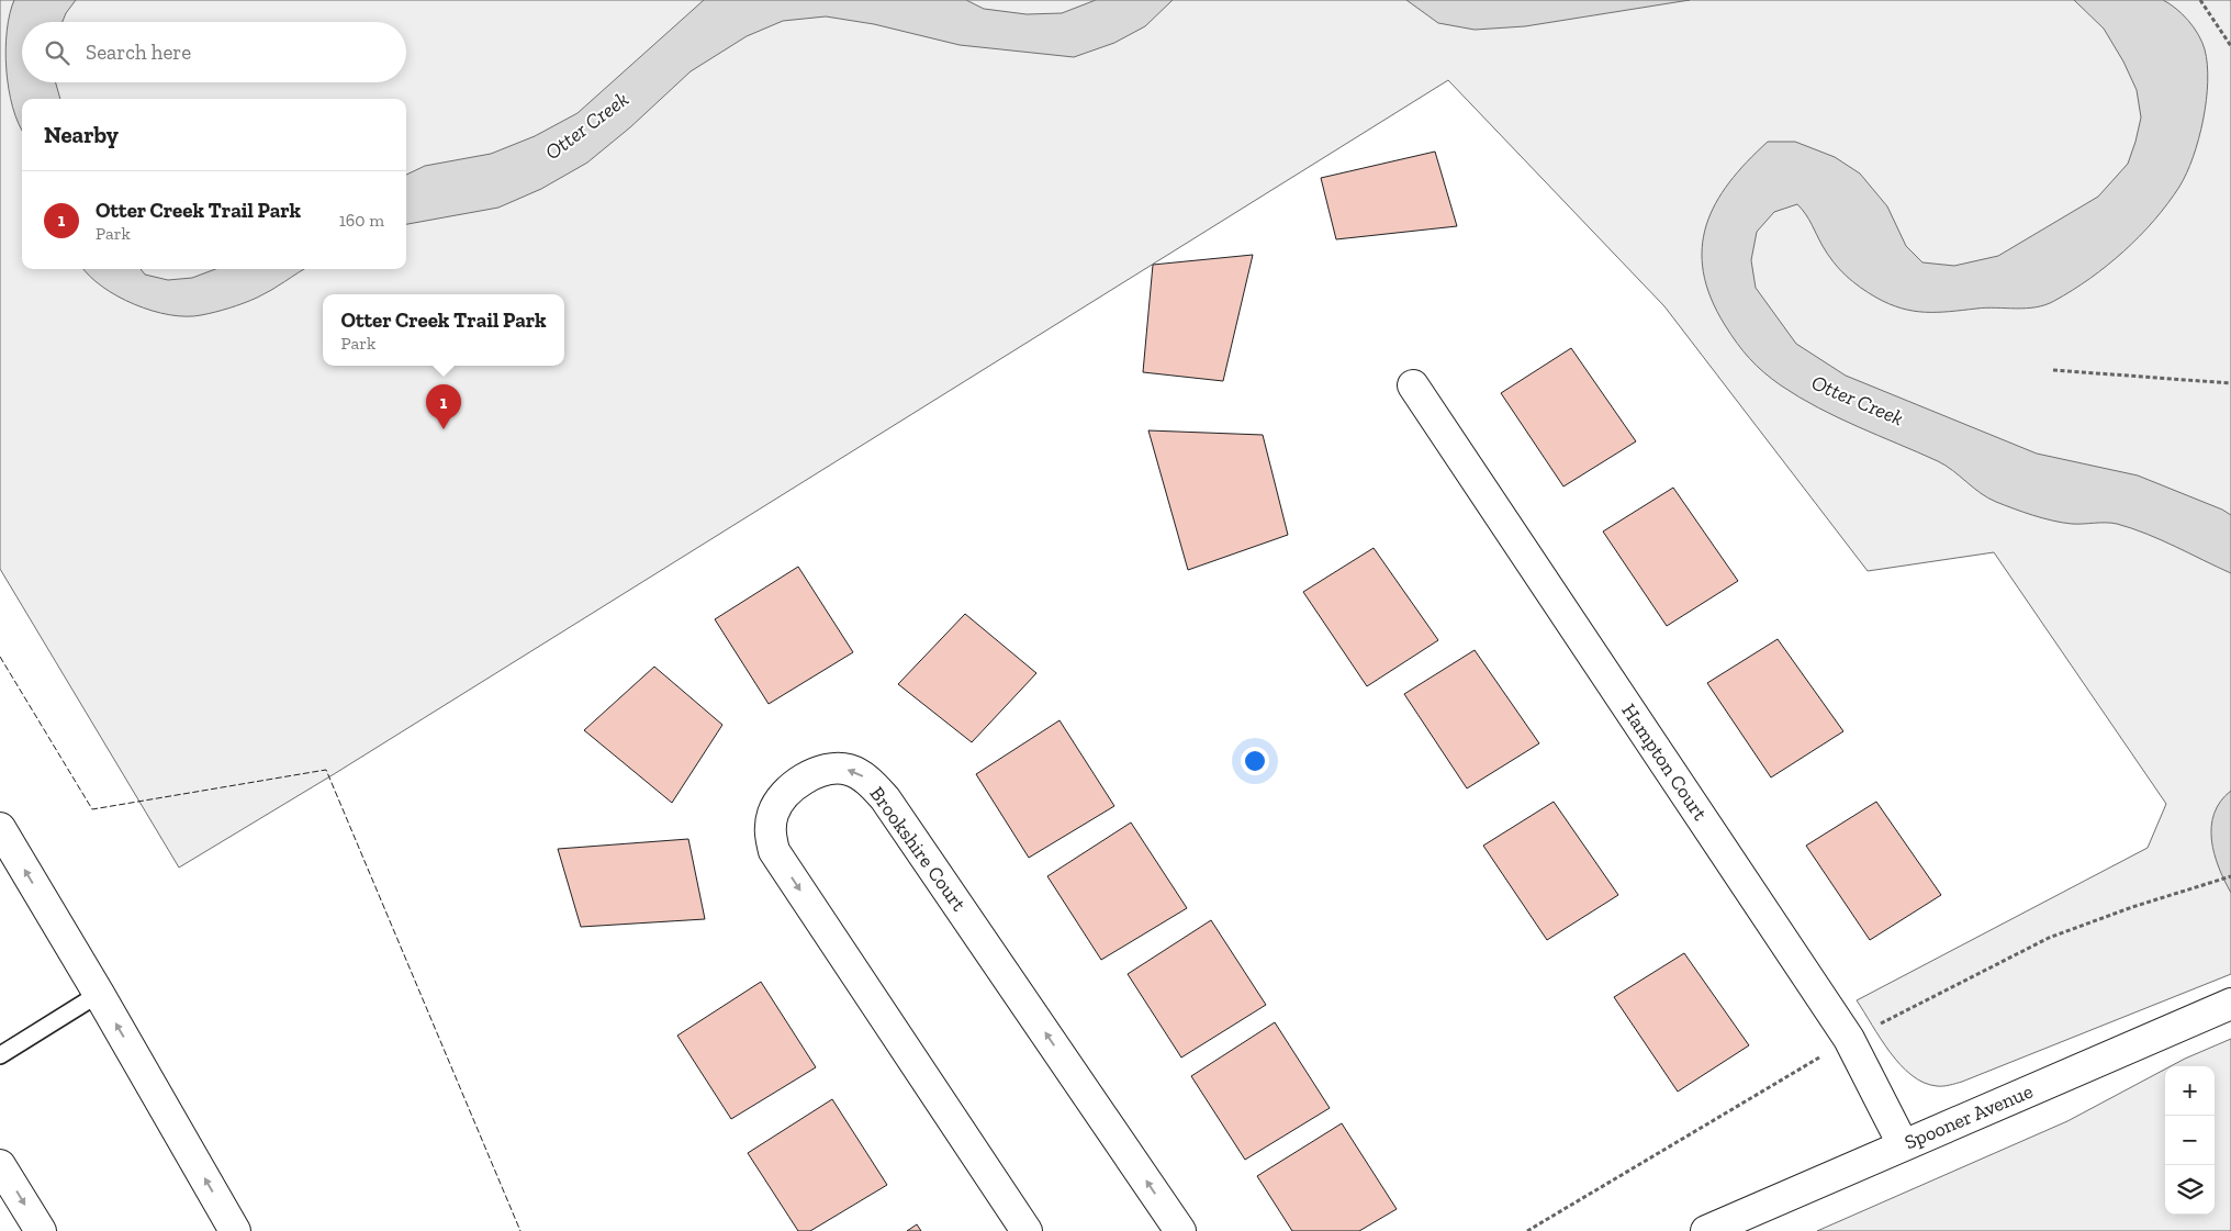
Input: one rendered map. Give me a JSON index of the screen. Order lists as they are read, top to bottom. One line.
{"streets":{"main road":["Hampton Court","Brookshire Court","Spooner Avenue"]},"crossings":[["Hampton Court","Spooner Avenue"]],"water":["Otter Creek"],"page":{"search":"Search here","heading":"Nearby","list":[{"mark":"1","name":"Otter Creek Trail Park","note":"Park","value":"160 m"}],"popup":["Otter Creek Trail Park","Park"],"pins":"1","map_buttons":["+","−"]}}
